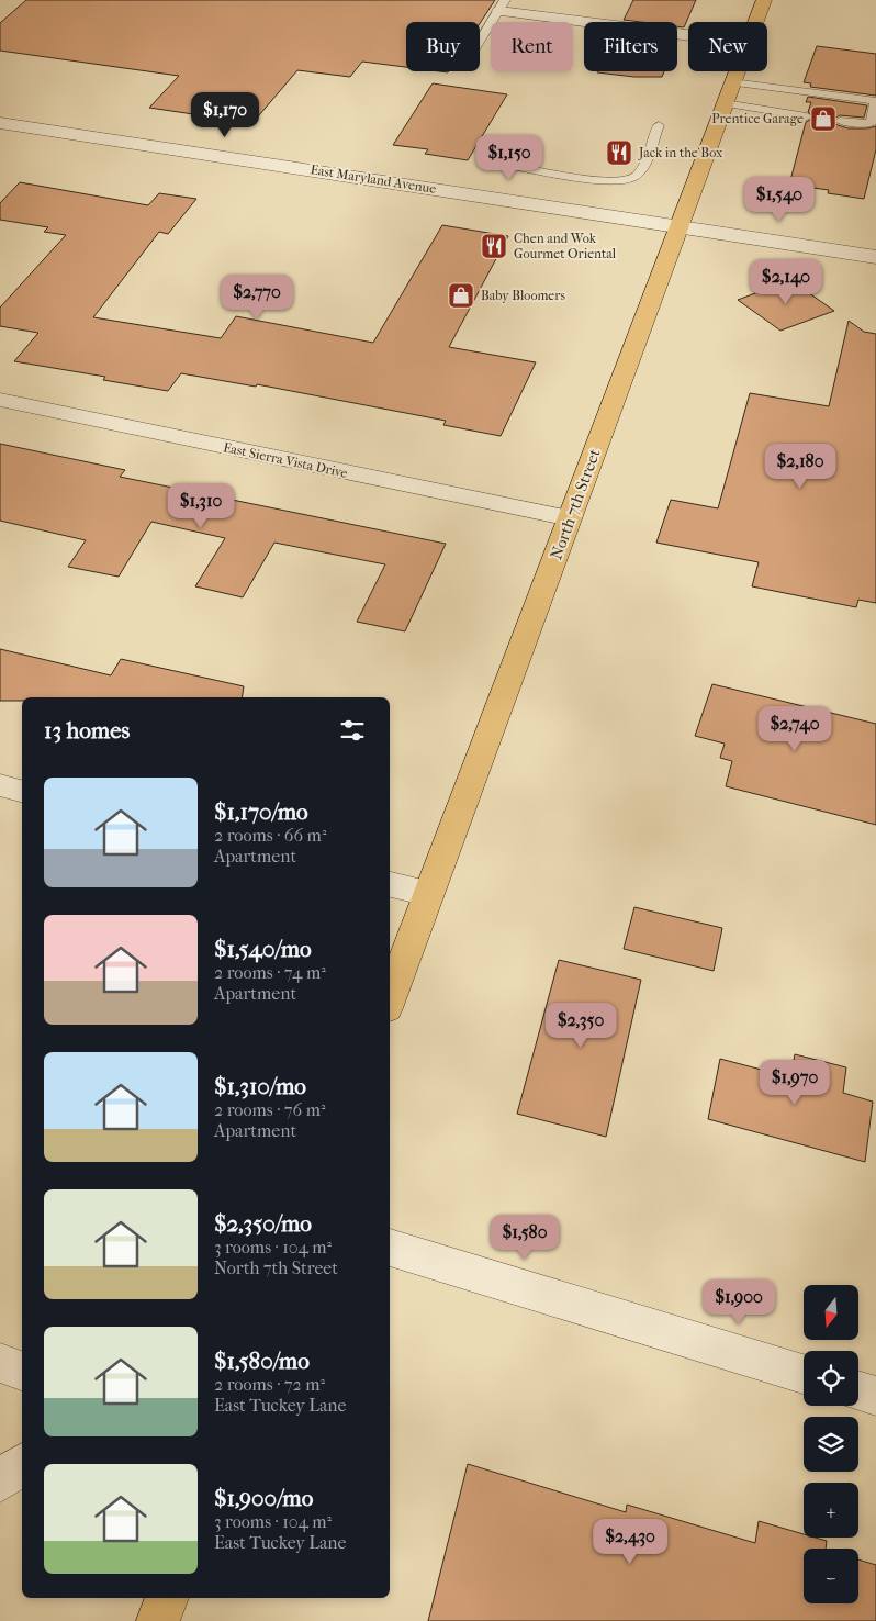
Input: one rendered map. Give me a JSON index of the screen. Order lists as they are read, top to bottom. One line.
{"streets":{"main road":["North 7th Street"],"street":["East Maryland Avenue","East Sierra Vista Drive"]},"crossings":[["East Maryland Avenue","North 7th Street"],["East Sierra Vista Drive","North 7th Street"]],"places":{"shop":["Prentice Garage","Baby Bloomers"],"restaurant":["Jack in the Box","Chen and Wok Gourmet Oriental"]},"north":"bottom","page":{"chip":["Buy","Rent","Filters","New"],"price":["$1,170","$1,150","$1,540","$2,140","$2,770","$2,180","$1,310","$2,740","$2,350","$1,970","$1,580","$1,900","$2,430"],"heading":"13 homes","list":[{"name":"$1,170/mo","note":"2 rooms · 66 m² · Apartment"},{"name":"$1,540/mo","note":"2 rooms · 74 m² · Apartment"},{"name":"$1,310/mo","note":"2 rooms · 76 m² · Apartment"},{"name":"$2,350/mo","note":"3 rooms · 104 m² · North 7th Street"},{"name":"$1,580/mo","note":"2 rooms · 72 m² · East Tuckey Lane"},{"name":"$1,900/mo","note":"3 rooms · 104 m² · East Tuckey Lane"}],"map_buttons":["+","−"]}}
